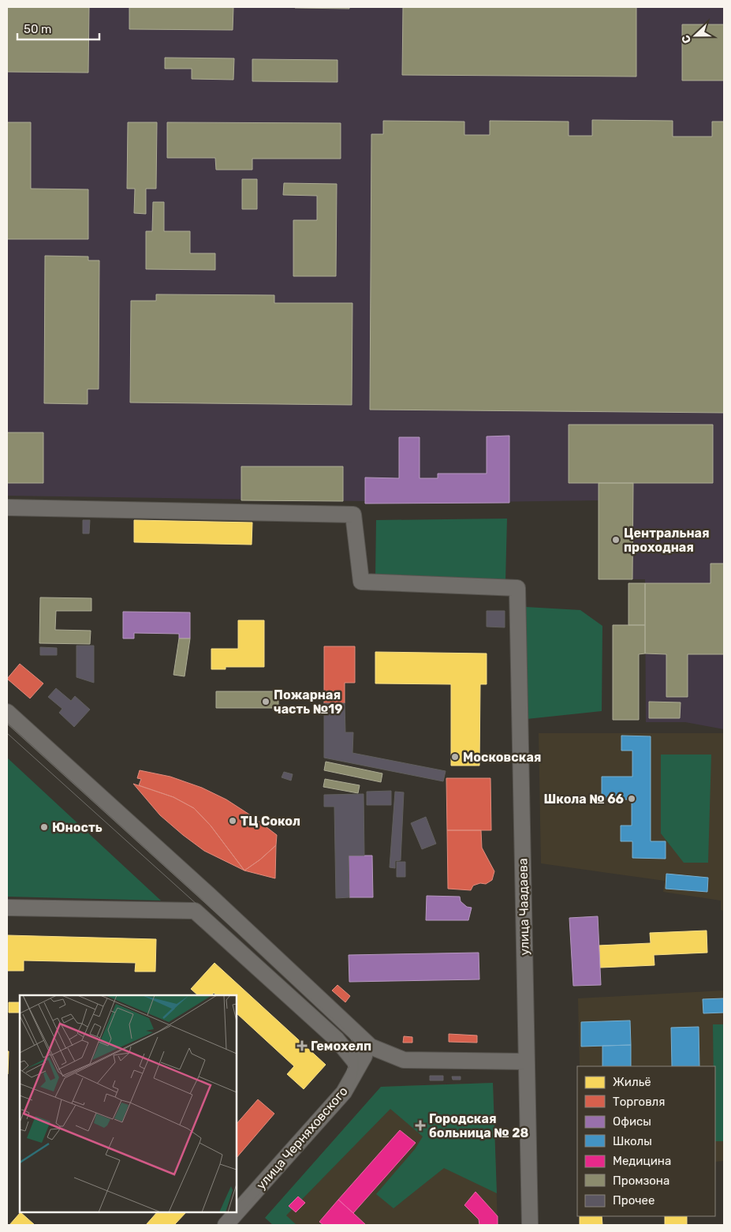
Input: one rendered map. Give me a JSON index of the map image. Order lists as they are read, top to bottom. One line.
{"streets":{"street":["улица Чаадаева","улица Черняховского"]},"places":{"other":["Центральная проходная","Пожарная часть №19","Московская","Школа № 66","ТЦ Сокол","Юность"],"health":["Гемохелп","Городская больница № 28"]},"legend":["Жильё","Торговля","Офисы","Школы","Медицина","Промзона","Прочее"],"scale_bar":"50 m","north":"left"}
